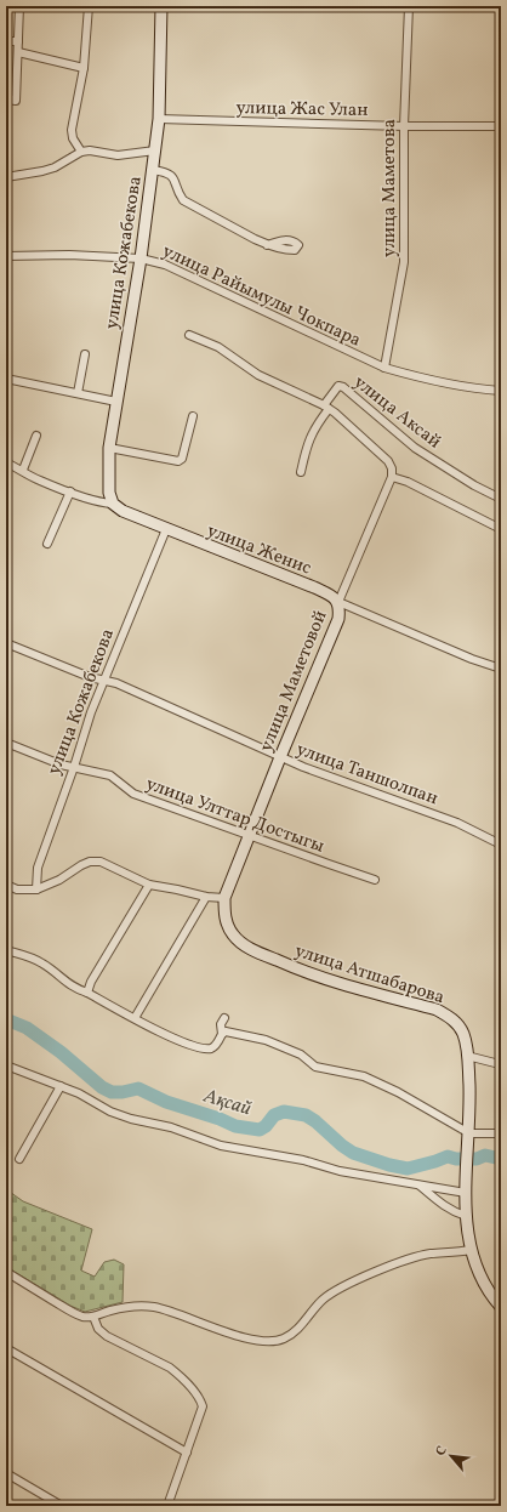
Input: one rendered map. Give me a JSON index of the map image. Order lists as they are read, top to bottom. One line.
{"streets":{"main road":["улица Кожабекова","улица Женис","улица Маметовой","улица Атшабарова"],"street":["улица Жас Улан","улица Маметова","улица Райымулы Чокпара","улица Аксай","улица Таншолпан","улица Улттар Достыгы"]},"crossings":[["улица Жас Улан","улица Маметова"],["улица Жас Улан","улица Кожабекова"],["улица Маметова","улица Райымулы Чокпара"],["улица Кожабекова","улица Райымулы Чокпара"],["улица Кожабекова","улица Женис"],["улица Кожабекова","улица Таншолпан"],["улица Кожабекова","улица Улттар Достыгы"],["улица Женис","улица Маметовой"],["улица Маметовой","улица Таншолпан"],["улица Маметовой","улица Улттар Достыгы"],["улица Маметовой","улица Атшабарова"]],"water":["Ақсай"],"north":"top left"}
